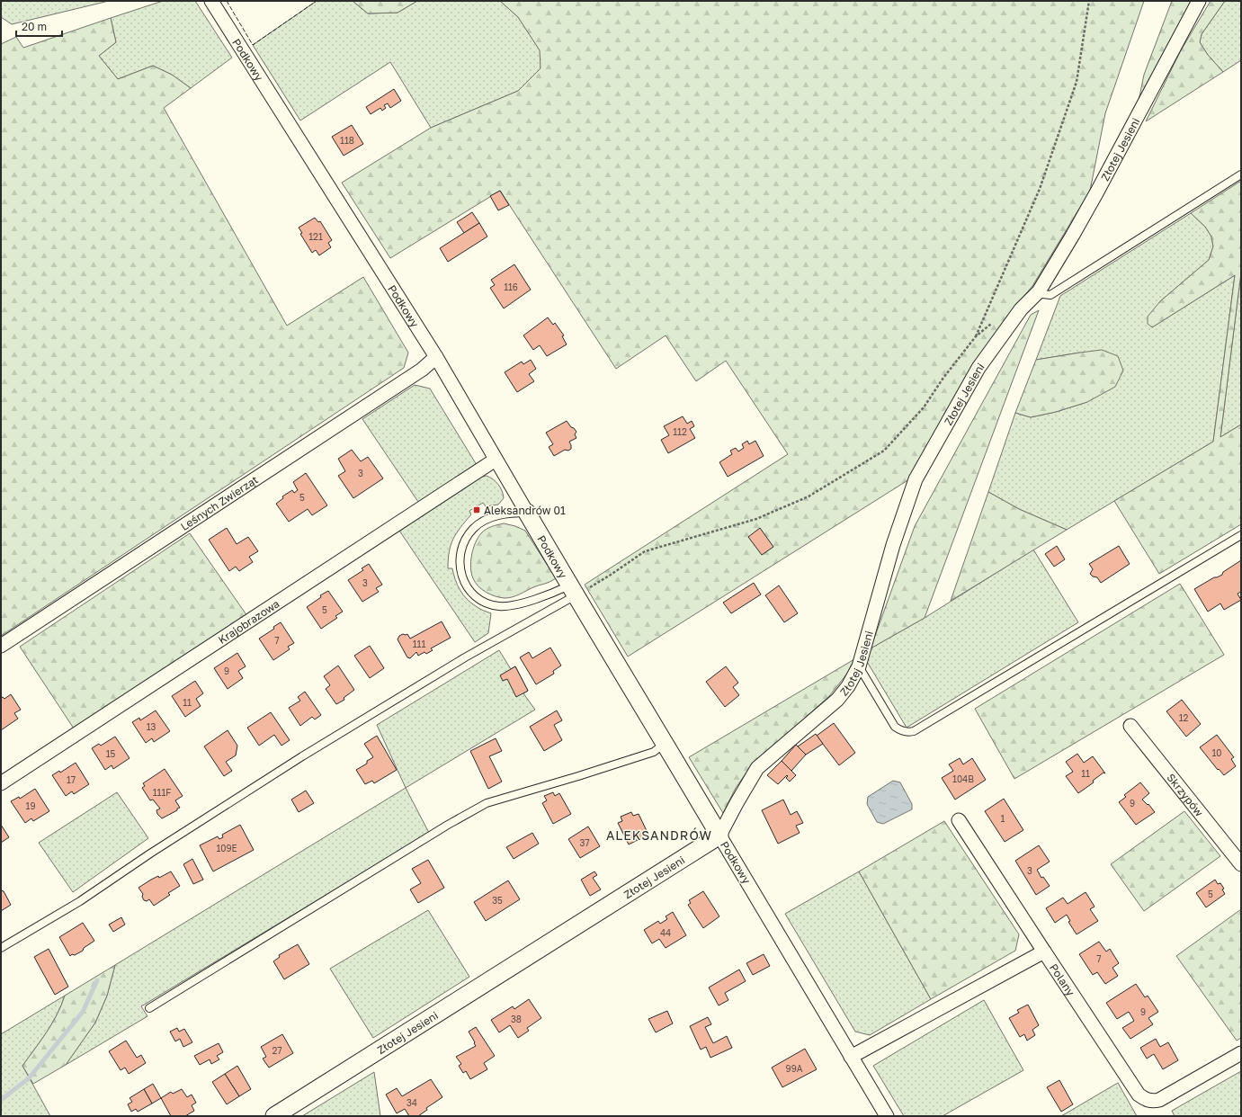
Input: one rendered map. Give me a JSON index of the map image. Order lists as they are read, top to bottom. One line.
{"streets":{"street":["Podkowy","Złotej Jesieni","Leśnych Zwierząt","Krajobrazowa","Skrzypów","Polany"]},"crossings":[["Podkowy","Złotej Jesieni"],["Podkowy","Leśnych Zwierząt"],["Podkowy","Krajobrazowa"],["Podkowy","Polany"]],"districts":["ALEKSANDRÓW"],"places":{"transit":["Aleksandrów 01"]},"house_numbers":["118","121","116","112","3","5","3","5","7","111","9","11","12","13","10","15","11","104B","17","111F","9","19","1","37","109E","3","5","35","44","7","9","38","27","99A","34"],"scale_bar":"20 m"}
